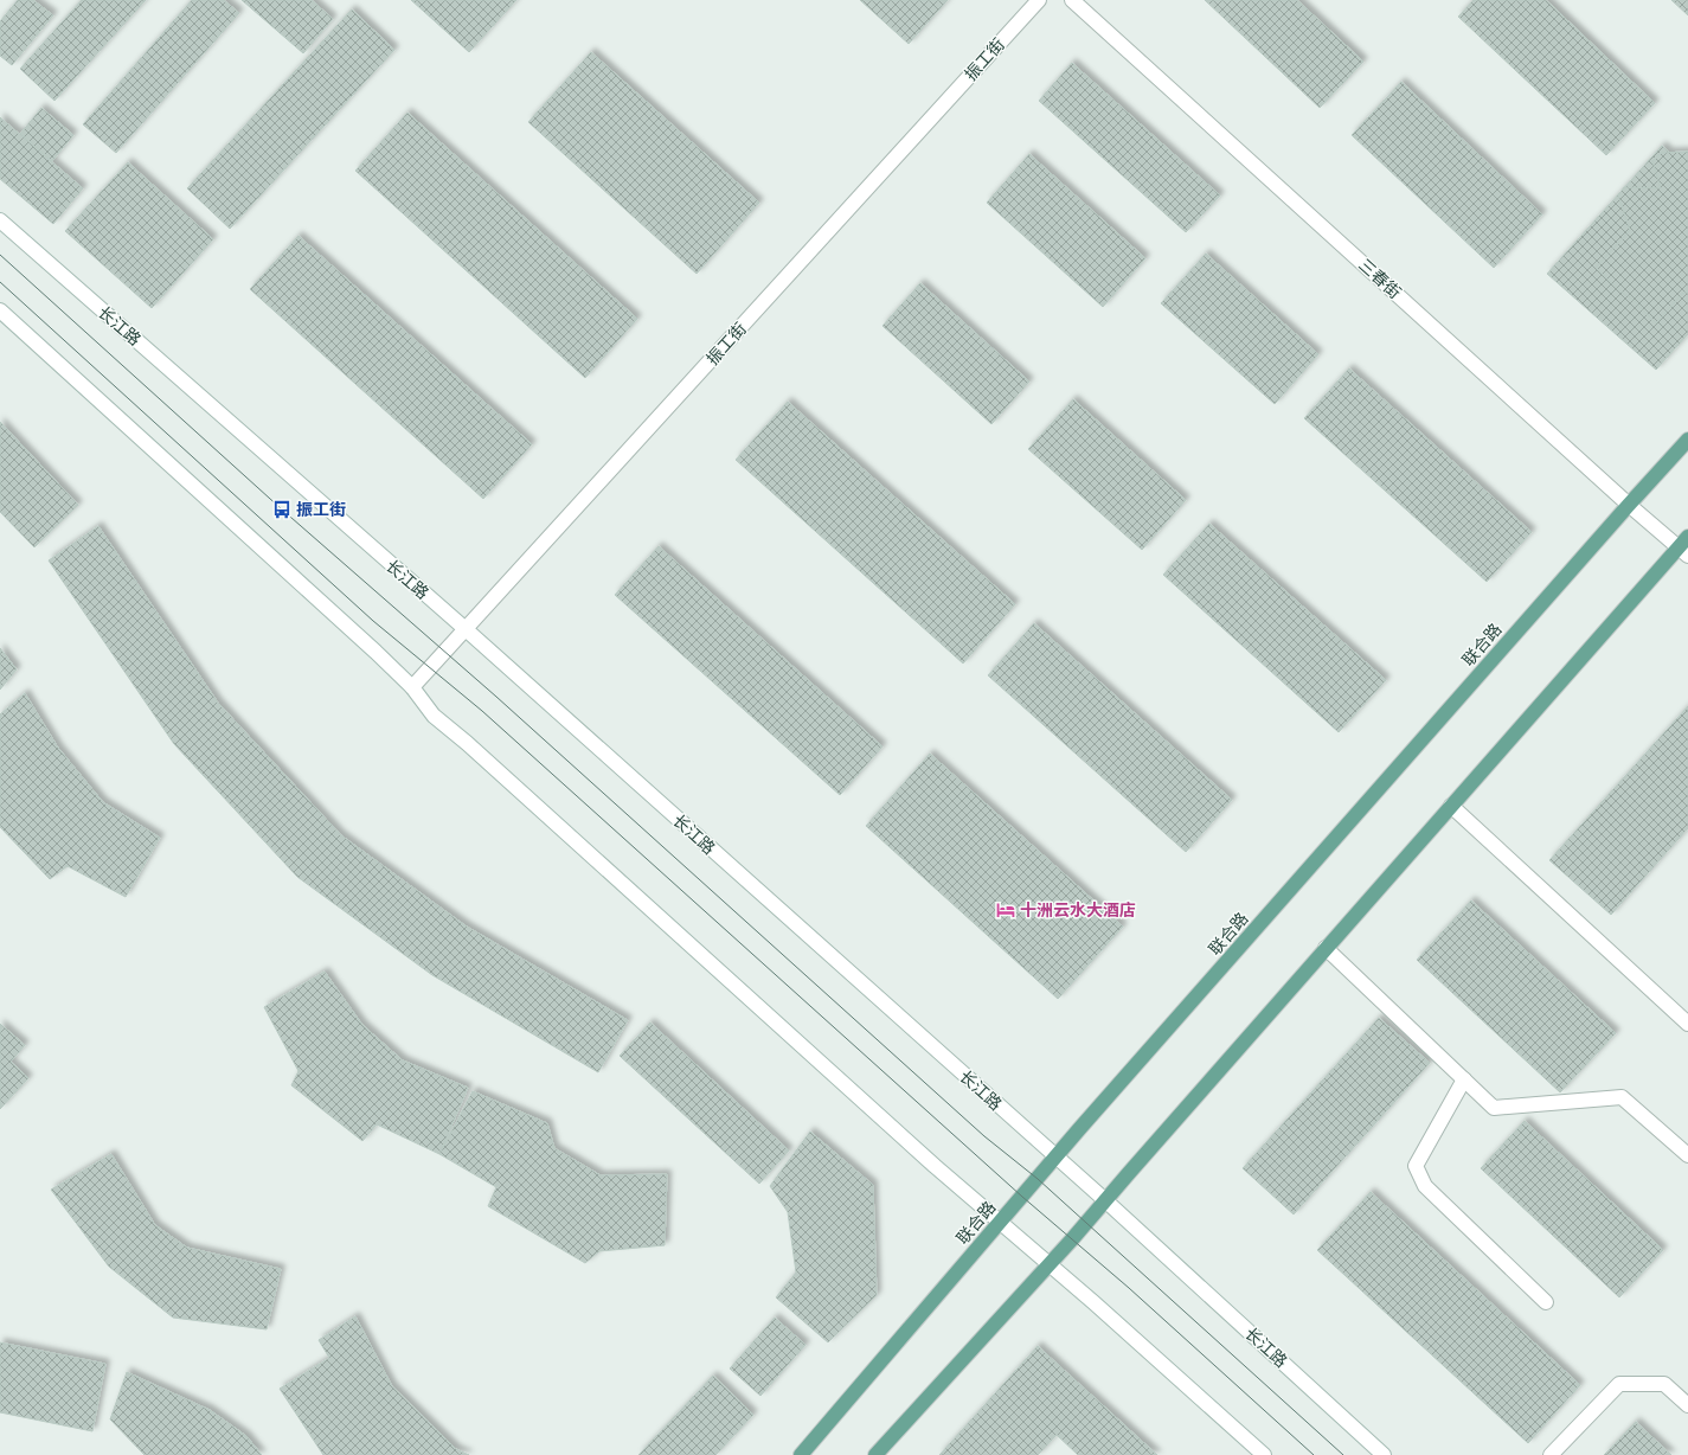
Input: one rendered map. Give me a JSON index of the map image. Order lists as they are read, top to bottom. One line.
{"streets":{"main road":["振工街","三春街","长江路","联合路"]},"crossings":[["振工街","长江路"],["三春街","联合路"],["长江路","联合路"]],"places":{"bus stop":["振工街"],"hotel":["十洲云水大酒店"]}}
